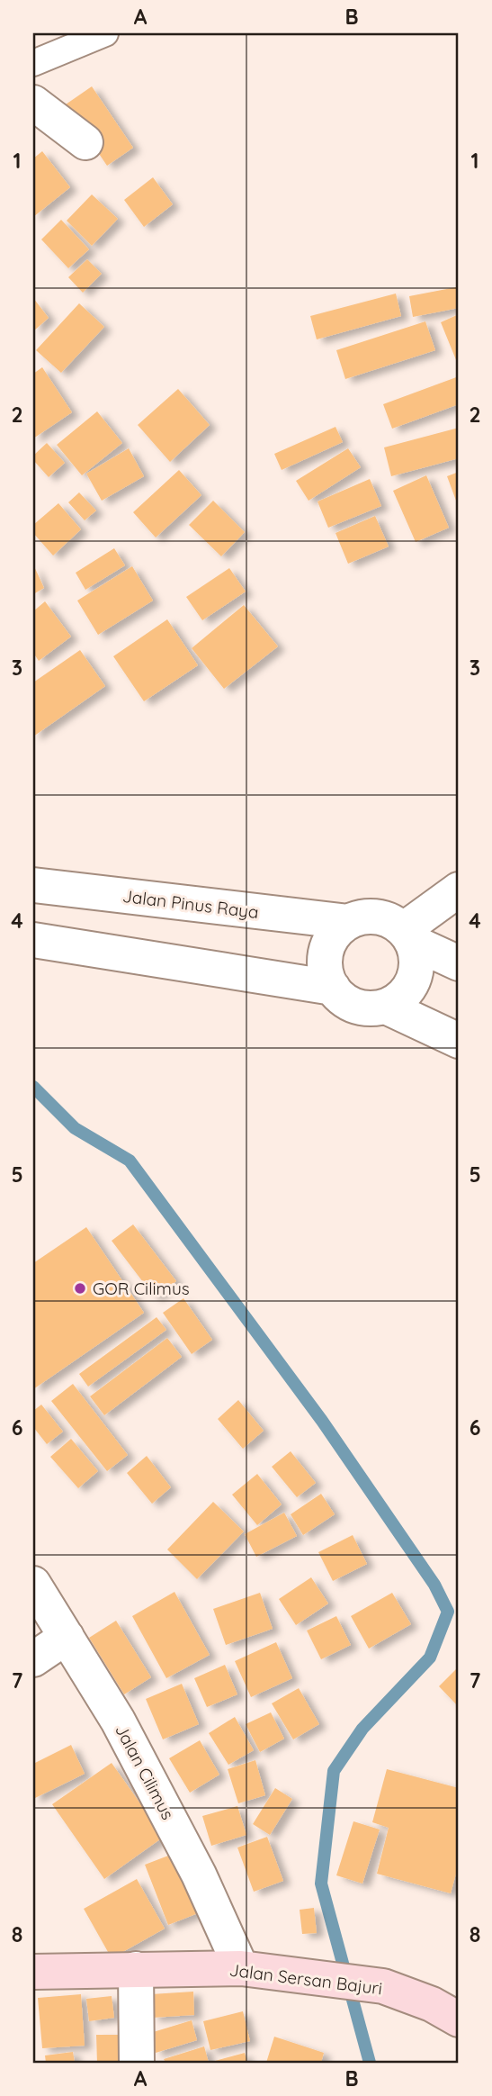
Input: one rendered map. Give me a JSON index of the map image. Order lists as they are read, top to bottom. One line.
{"streets":{"main road":["Jalan Sersan Bajuri"],"street":["Jalan Pinus Raya","Jalan Cilimus"]},"crossings":[["Jalan Cilimus","Jalan Sersan Bajuri"]],"places":["GOR Cilimus"],"grid":{"columns":["A","B"],"rows":["1","2","3","4","5","6","7","8"]}}
